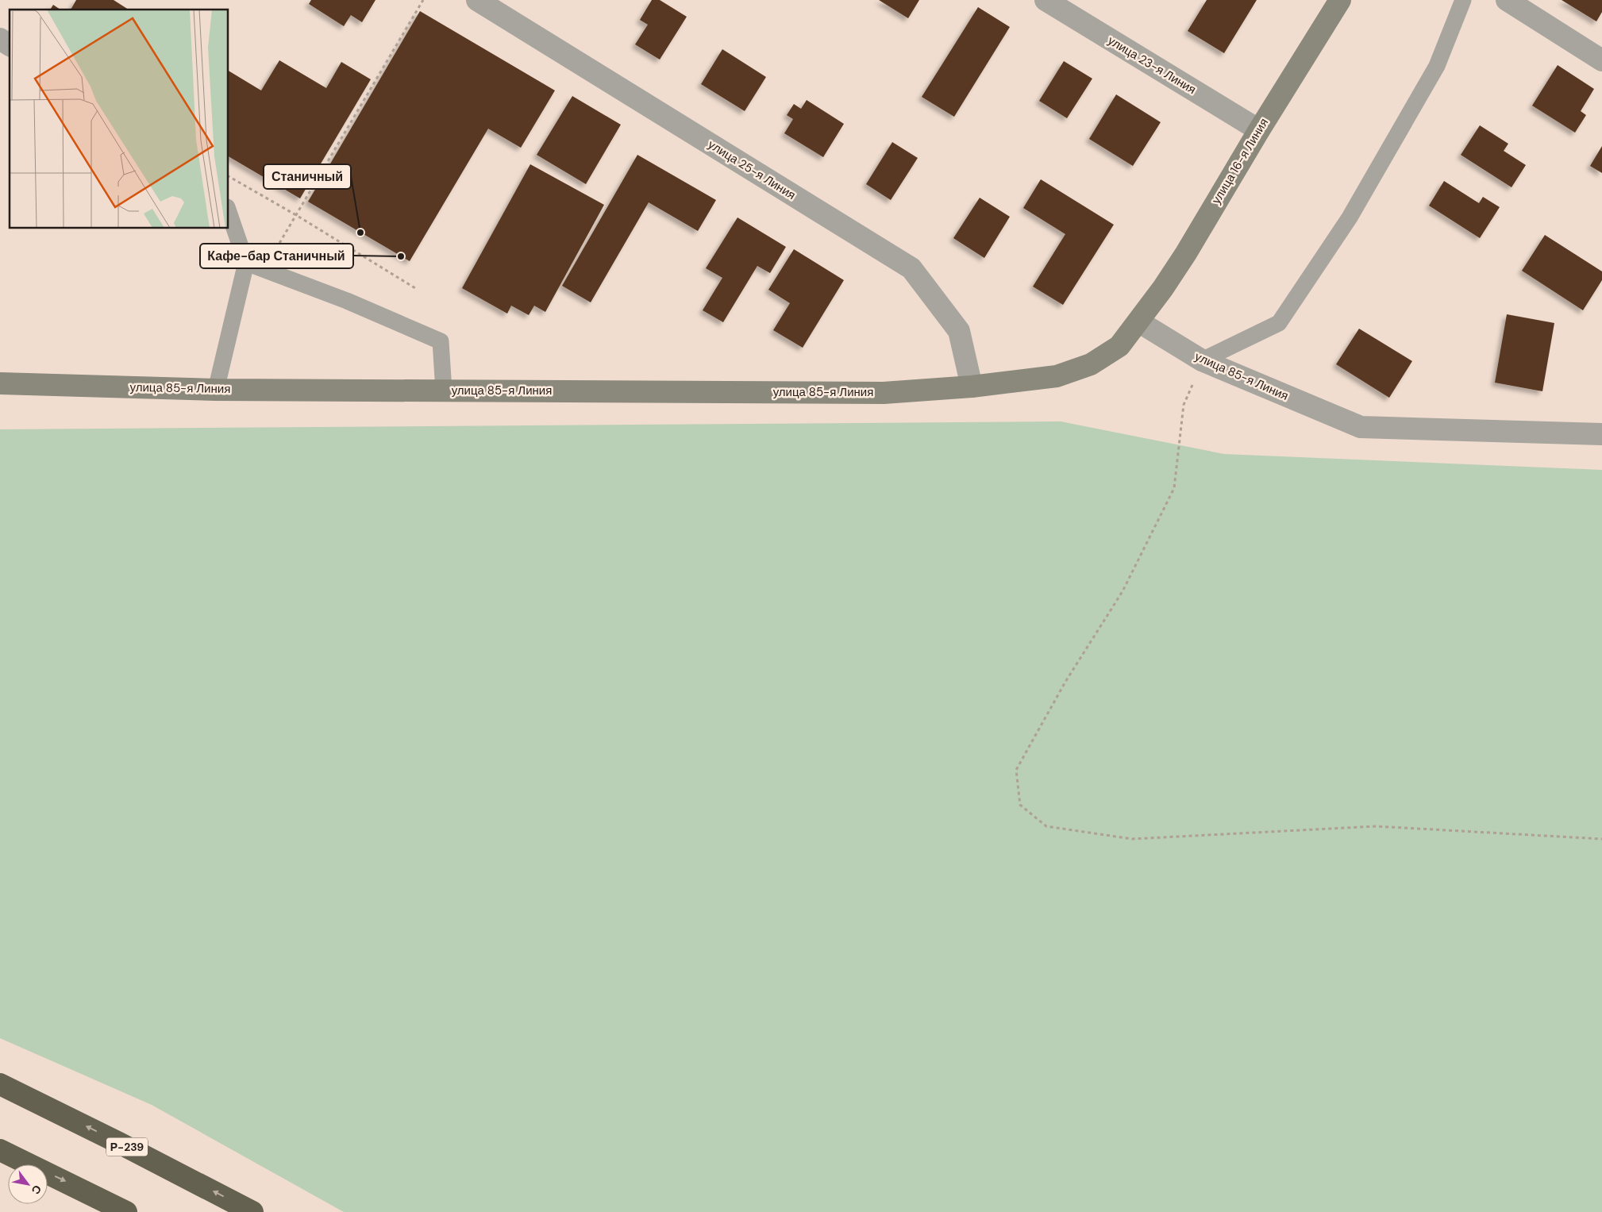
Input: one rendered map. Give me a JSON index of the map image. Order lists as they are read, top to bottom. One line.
{"streets":{"highway":["Р-239"],"main road":["улица 16-я Линия","улица 85-я Линия"],"street":["улица 23-я Линия","улица 25-я Линия"]},"crossings":[["улица 23-я Линия","улица 16-я Линия"],["улица 16-я Линия","улица 85-я Линия"],["улица 25-я Линия","улица 85-я Линия"]],"places":["Станичный","Кафе-бар Станичный"],"north":"bottom right"}
